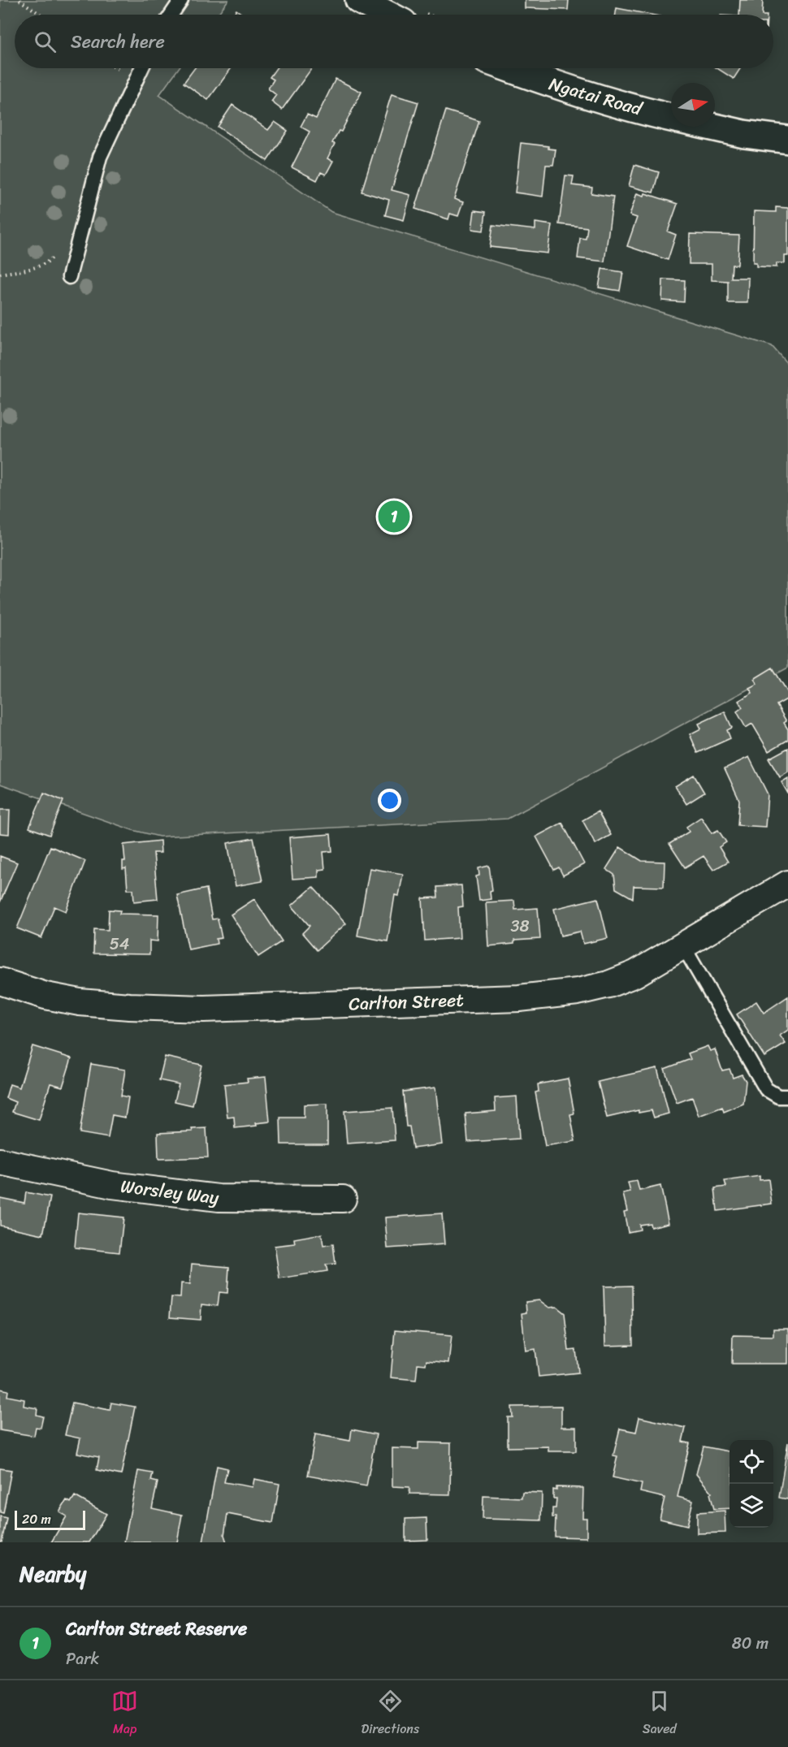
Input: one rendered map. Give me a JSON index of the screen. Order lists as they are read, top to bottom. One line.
{"streets":{"street":["Ngatai Road","Carlton Street","Worsley Way"]},"house_numbers":["38","54"],"scale_bar":"20 m","north":"right","page":{"search":"Search here","pins":"1","scale":"20 m","heading":"Nearby","list":[{"mark":"1","name":"Carlton Street Reserve","note":"Park","value":"80 m"}],"nav":["Map","Directions","Saved"]}}
